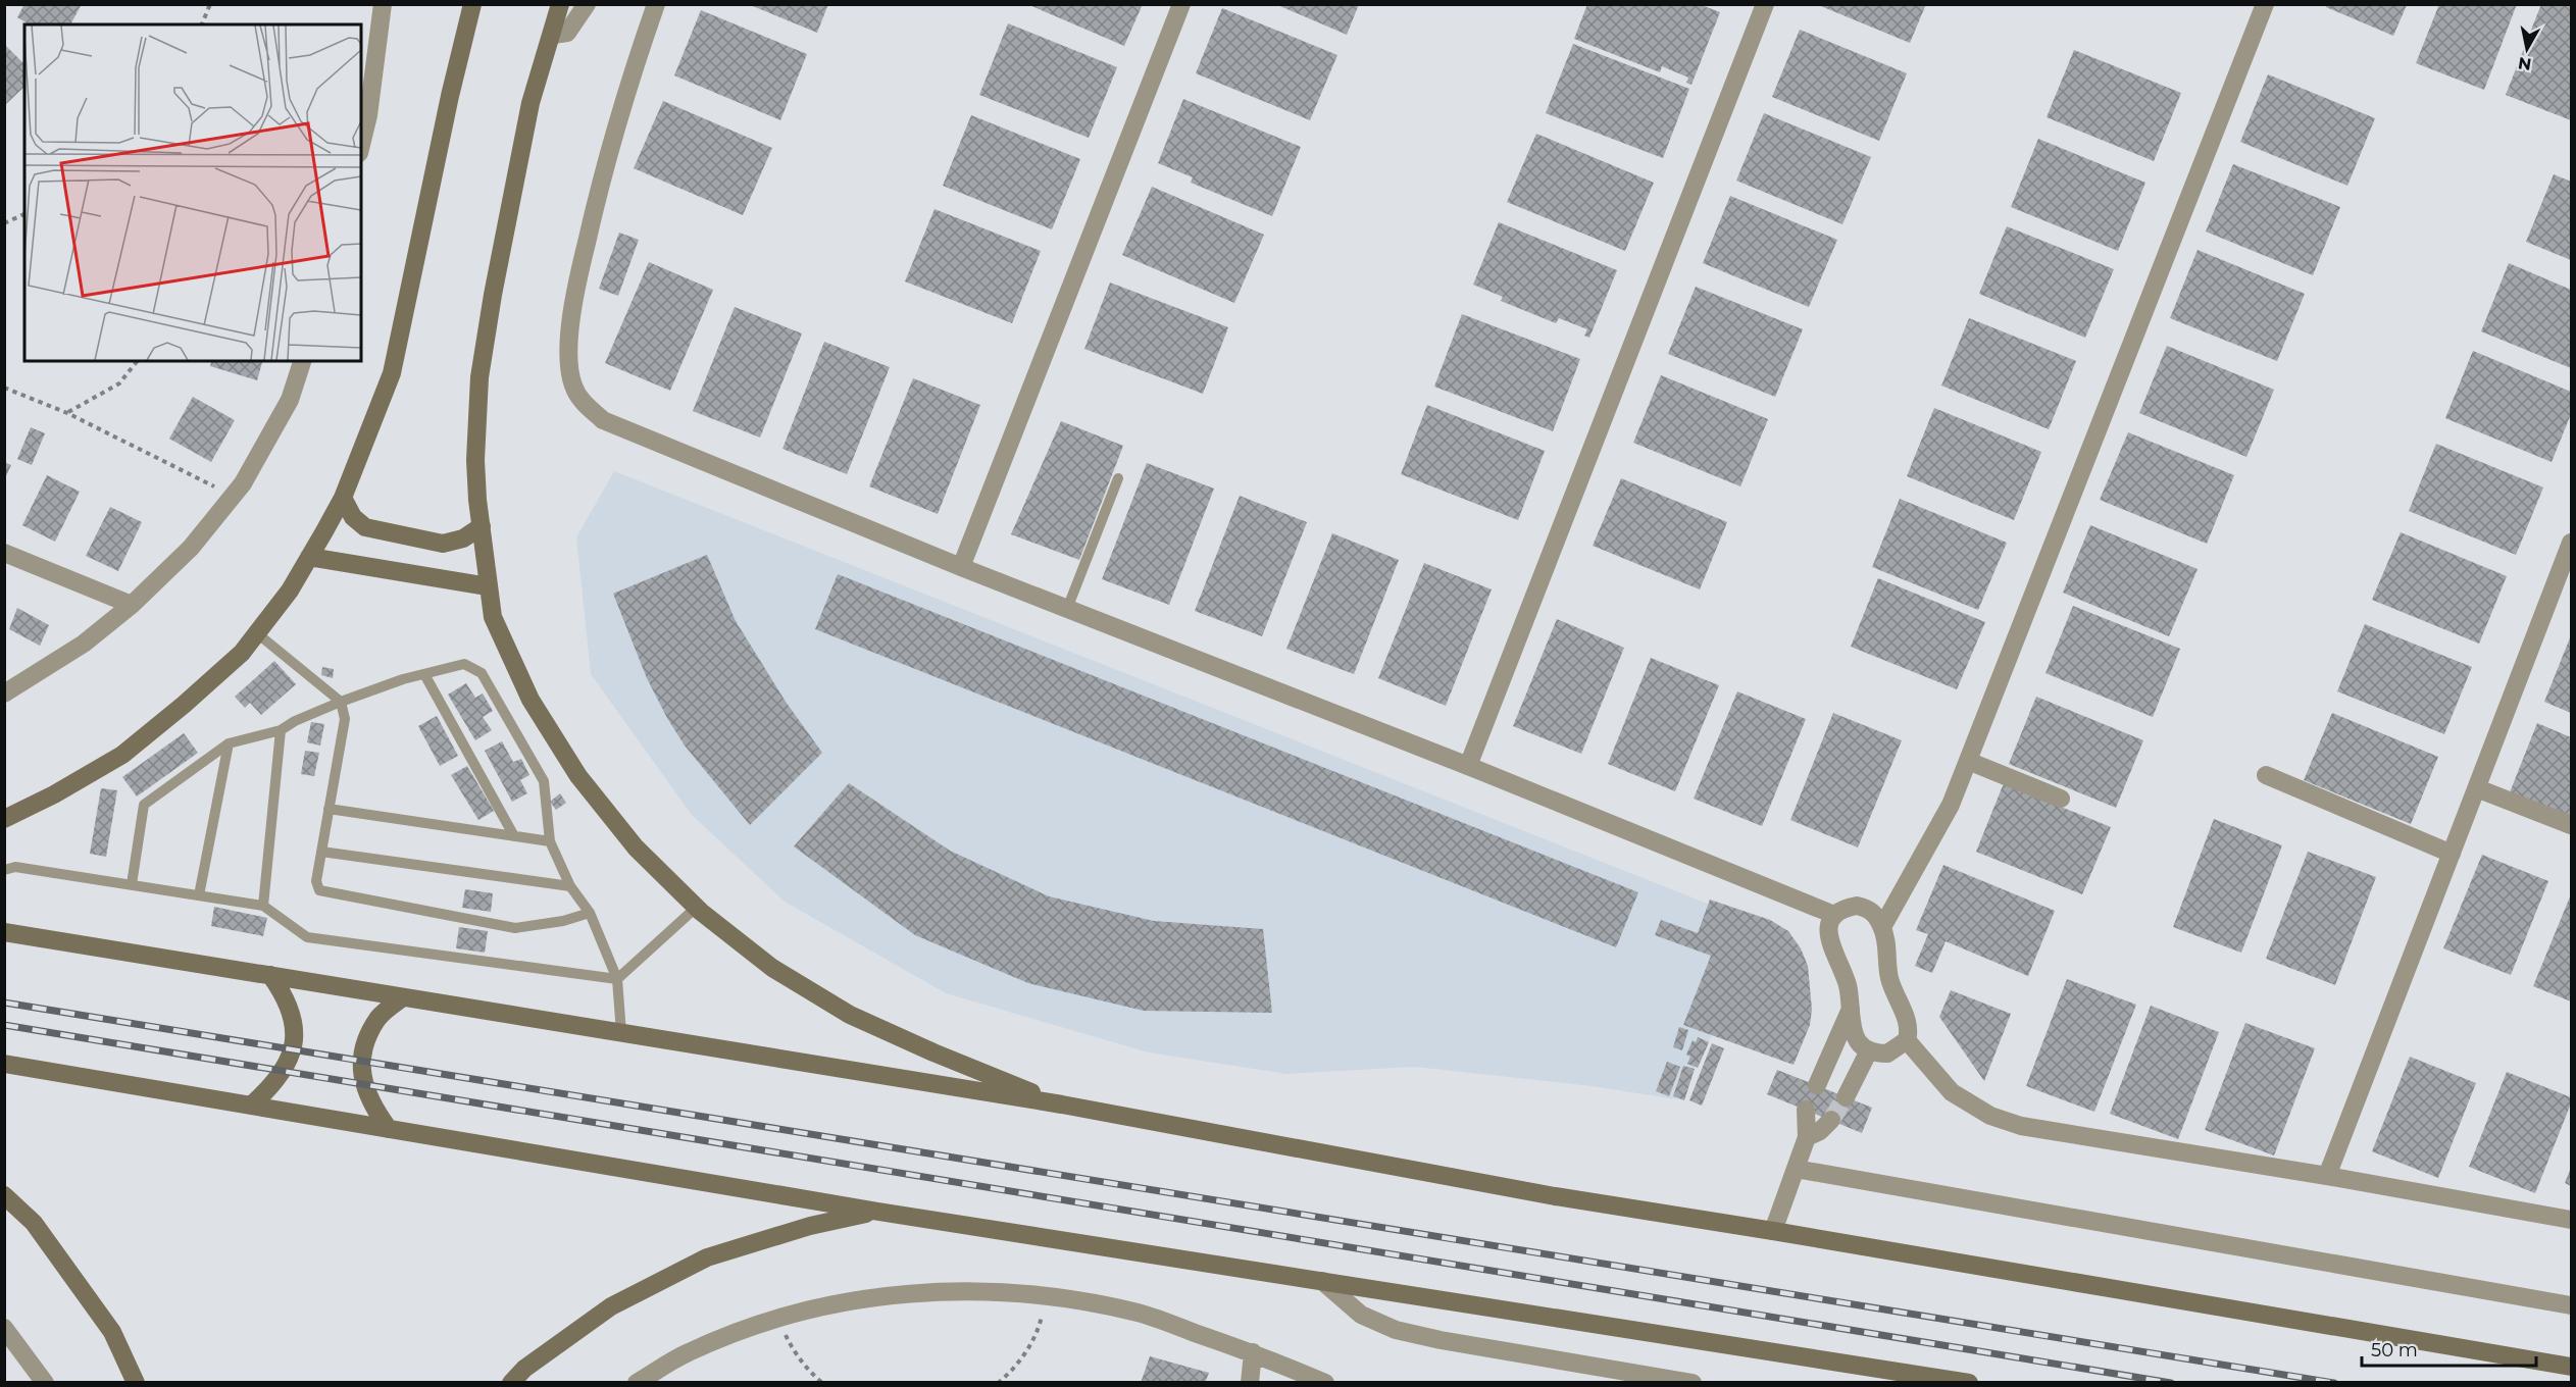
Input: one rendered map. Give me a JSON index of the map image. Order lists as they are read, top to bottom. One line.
{"scale_bar":"50 m","north":"bottom"}
